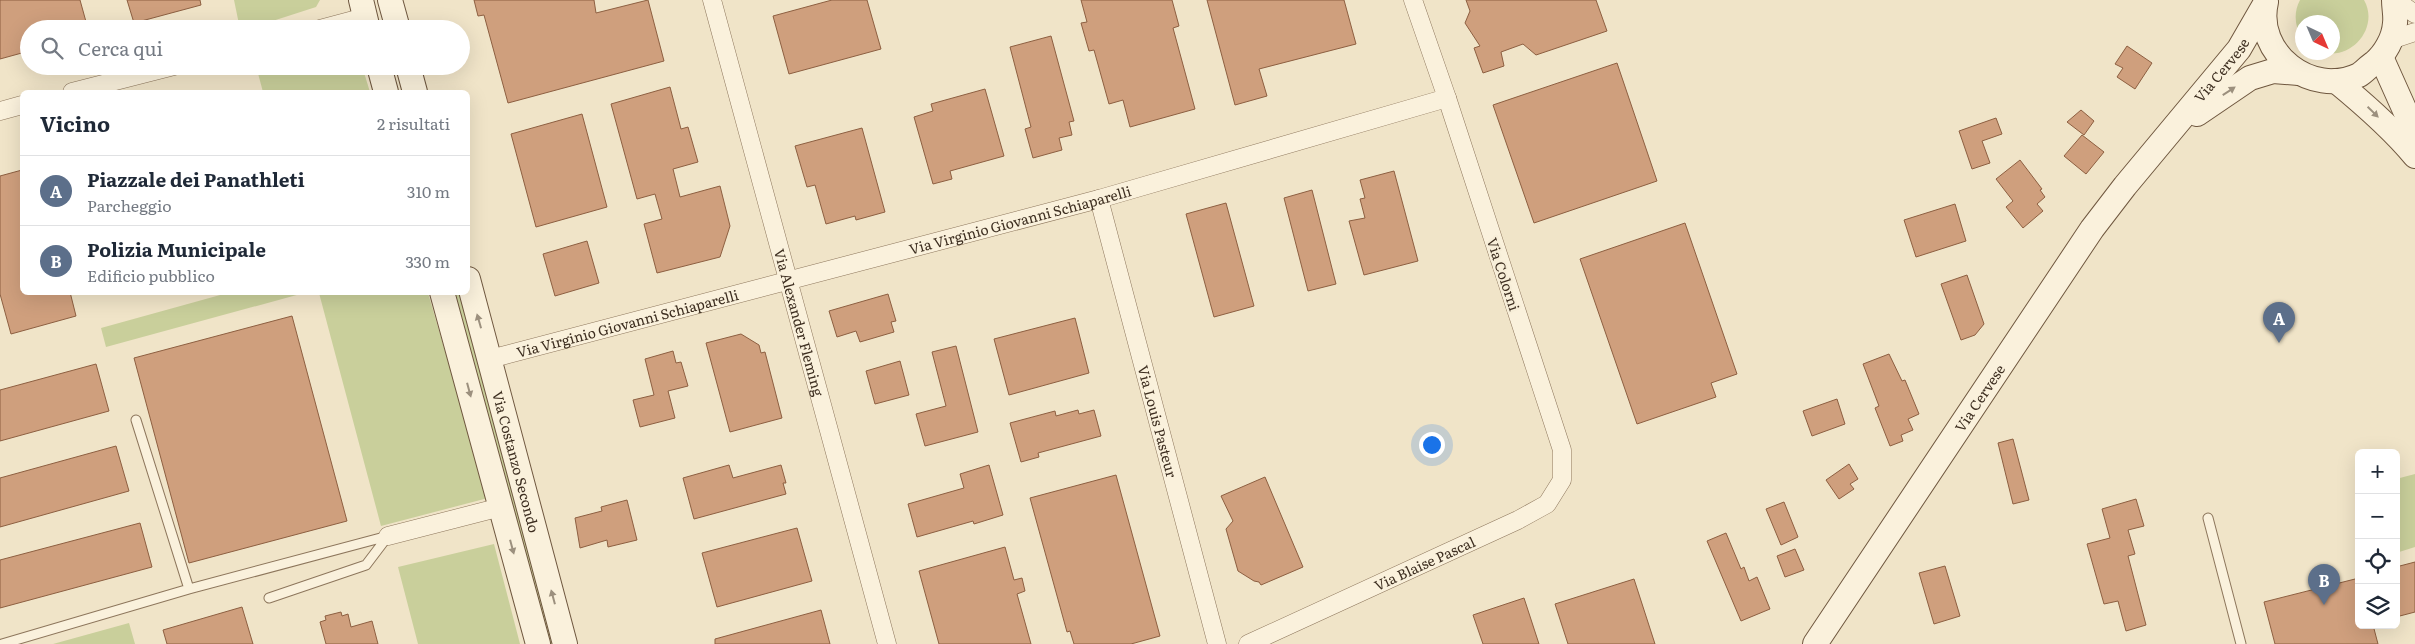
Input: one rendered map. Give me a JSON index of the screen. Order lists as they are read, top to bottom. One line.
{"streets":{"main road":["Via Cervese","Via Costanzo Secondo"],"street":["Via Virginio Giovanni Schiaparelli","Via Colorni","Via Alexander Fleming","Via Louis Pasteur","Via Blaise Pascal"]},"crossings":[["Via Virginio Giovanni Schiaparelli","Via Colorni"],["Via Virginio Giovanni Schiaparelli","Via Alexander Fleming"],["Via Virginio Giovanni Schiaparelli","Via Louis Pasteur"],["Via Virginio Giovanni Schiaparelli","Via Costanzo Secondo"],["Via Colorni","Via Blaise Pascal"]],"north":"bottom right","page":{"search":"Cerca qui","heading":["Vicino","2 risultati"],"list":[{"mark":"A","name":"Piazzale dei Panathleti","note":"Parcheggio","value":"310 m"},{"mark":"B","name":"Polizia Municipale","note":"Edificio pubblico","value":"330 m"}],"pins":["A","B"],"map_buttons":["+","−"]}}
